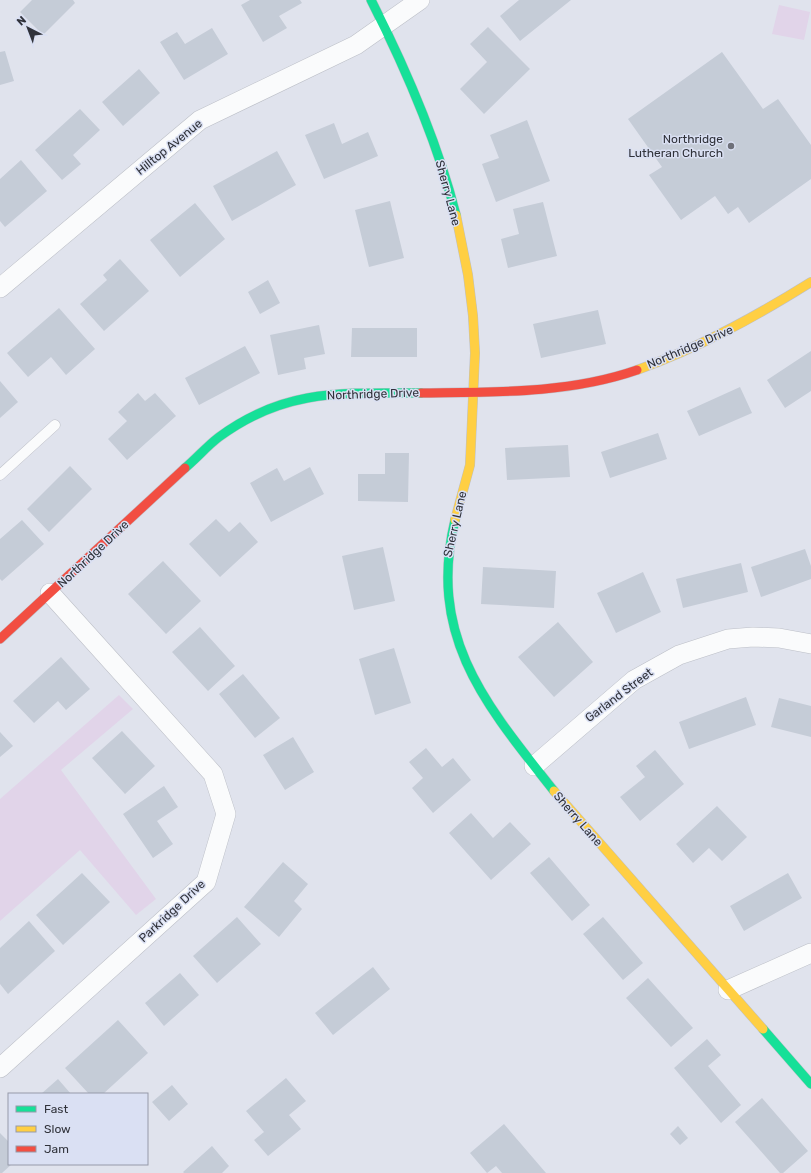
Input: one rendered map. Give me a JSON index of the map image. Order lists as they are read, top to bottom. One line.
{"streets":{"street":["Hilltop Avenue","Sherry Lane","Northridge Drive","Garland Street","Parkridge Drive"]},"crossings":[["Hilltop Avenue","Sherry Lane"],["Sherry Lane","Northridge Drive"],["Sherry Lane","Garland Street"],["Northridge Drive","Parkridge Drive"]],"places":["Northridge Lutheran Church"],"legend":["Fast","Slow","Jam"],"north":"top left"}
